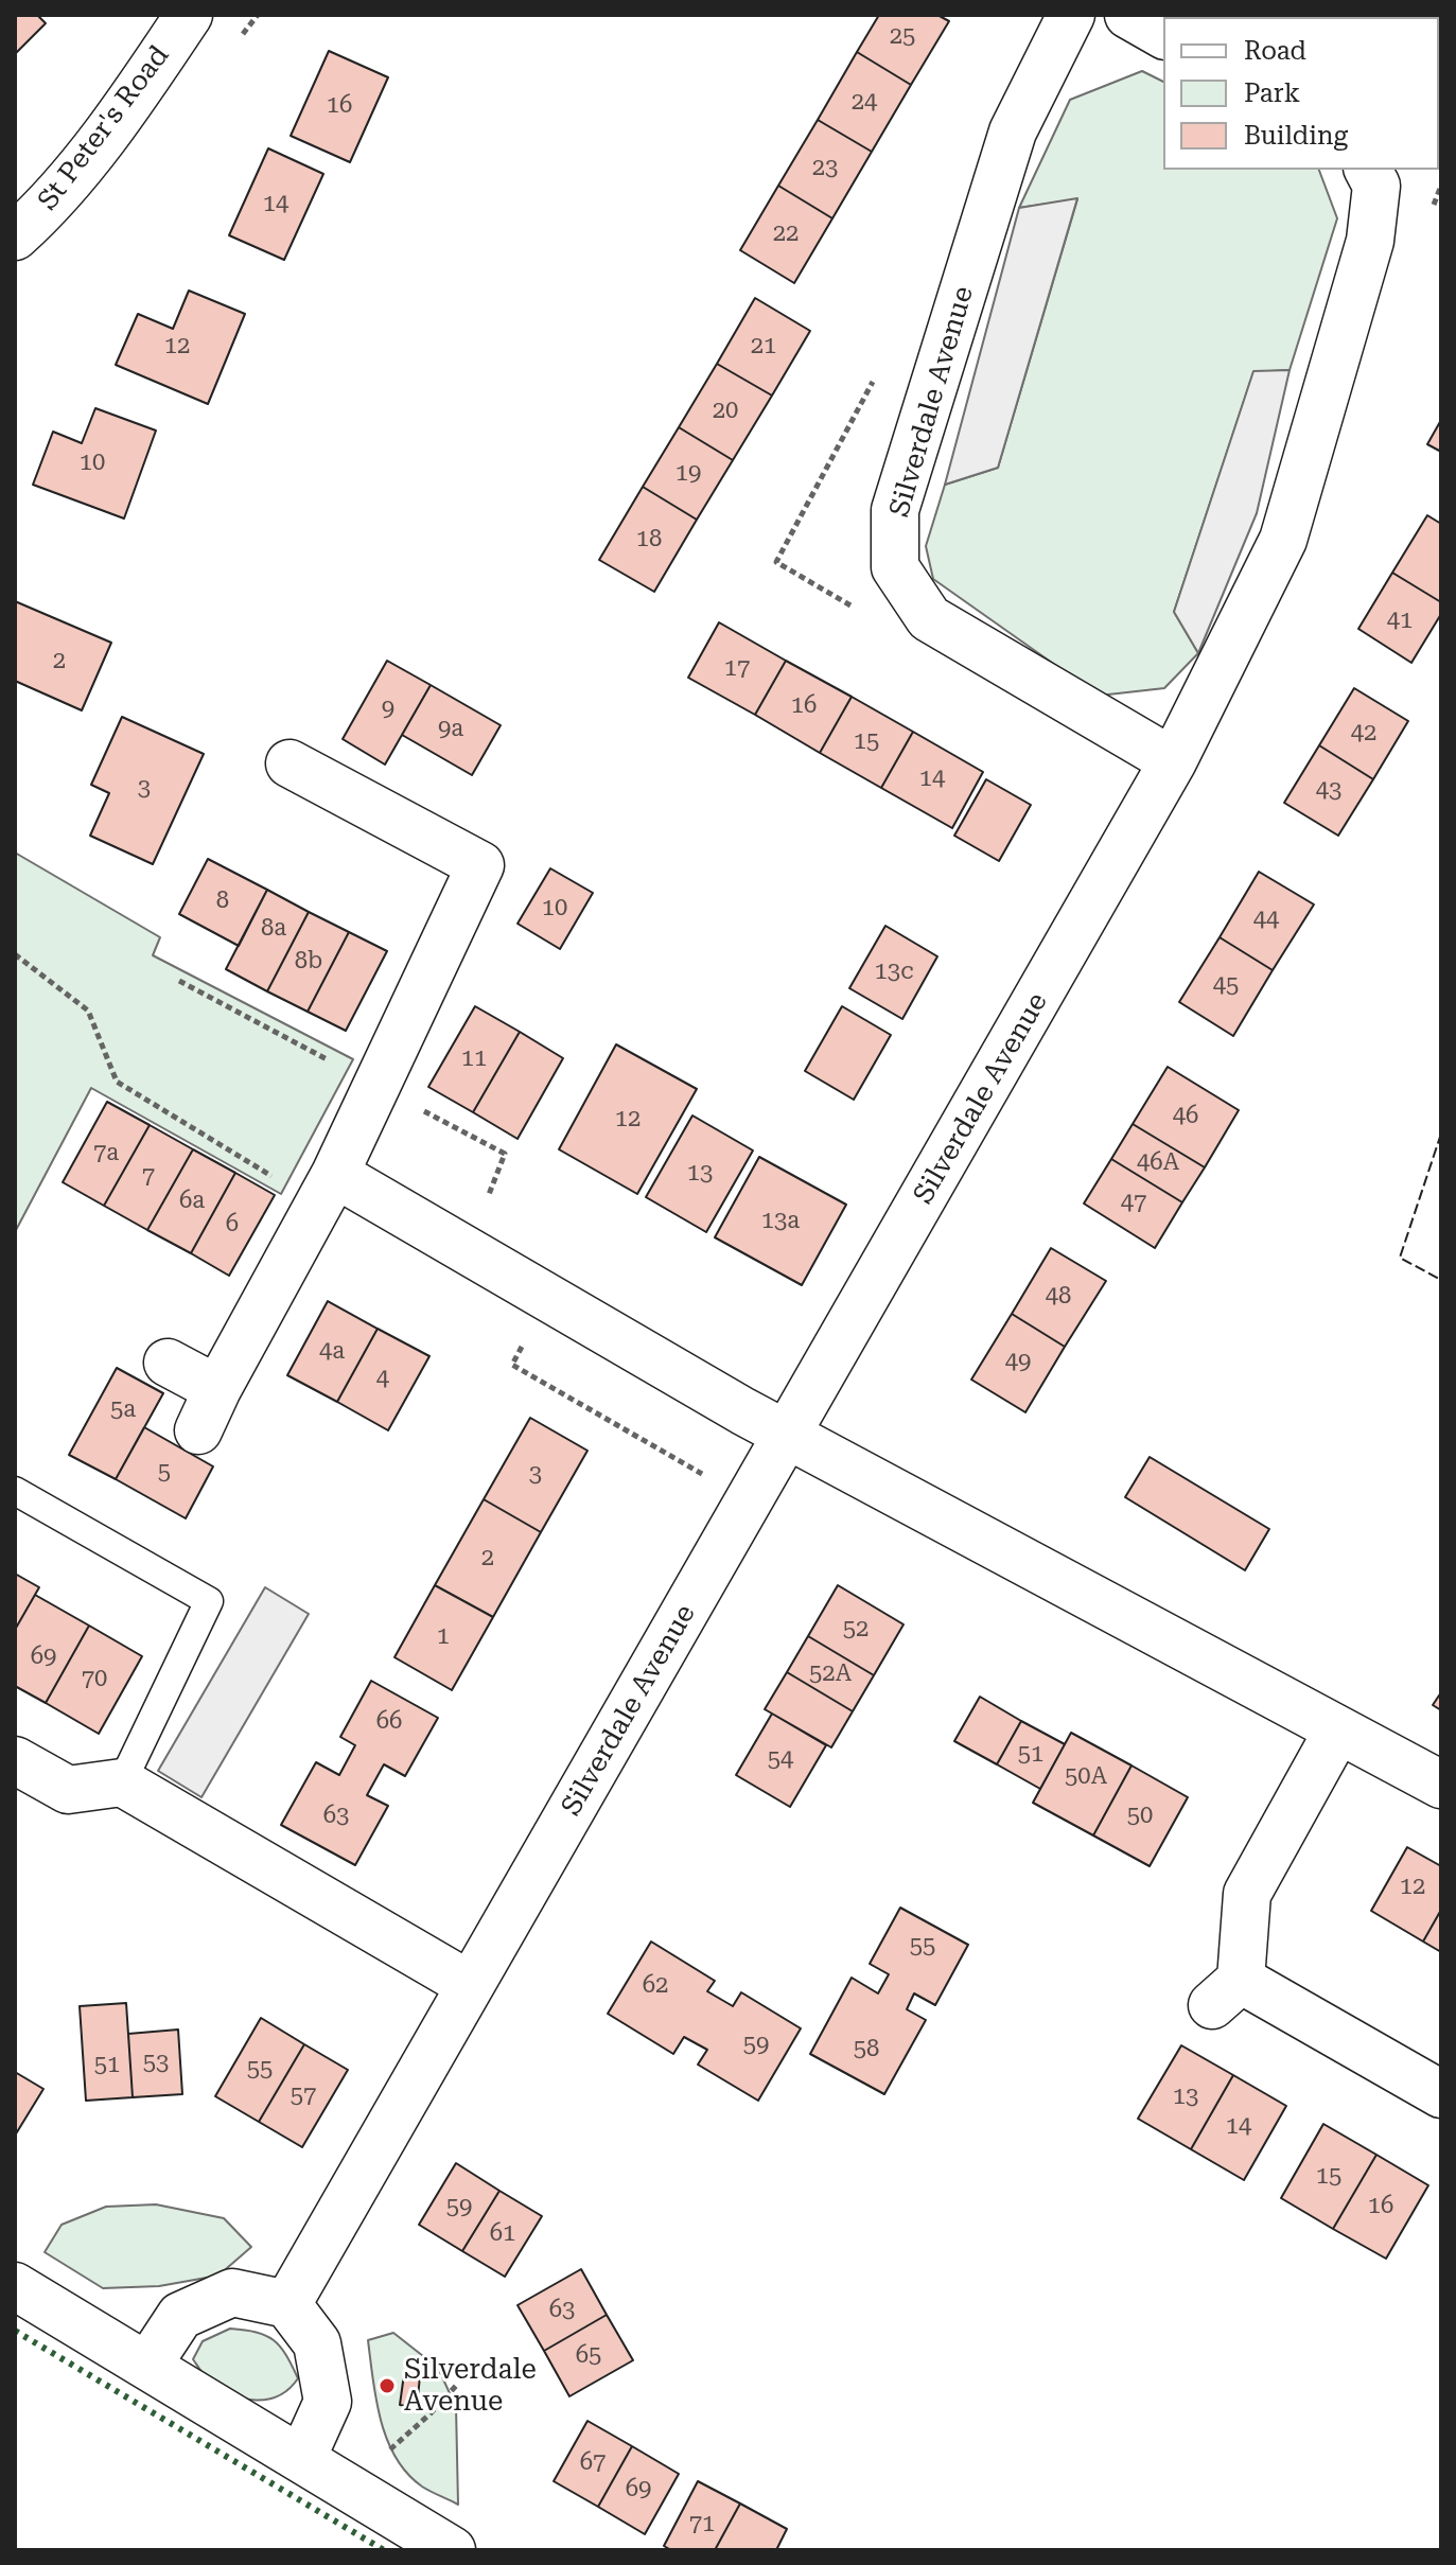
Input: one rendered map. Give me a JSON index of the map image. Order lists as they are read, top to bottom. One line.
{"streets":{"street":["St Peter's Road","Silverdale Avenue"]},"places":["Silverdale Avenue"],"house_numbers":["25","24","16","23","14","22","12","21","20","10","19","18","41","2","17","16","9","9a","42","15","14","3","43","8","10","44","8a","8b","13c","45","11","46","12","7a","46A","13","7","6a","47","13a","6","48","4a","49","4","5a","5","3","2","52","1","69","52A","70","66","51","54","50A","63","50","12","55","62","59","58","53","51","55","57","13","14","15","16","59","61","63","65","67","69","71"],"legend":["Road","Park","Building"]}
